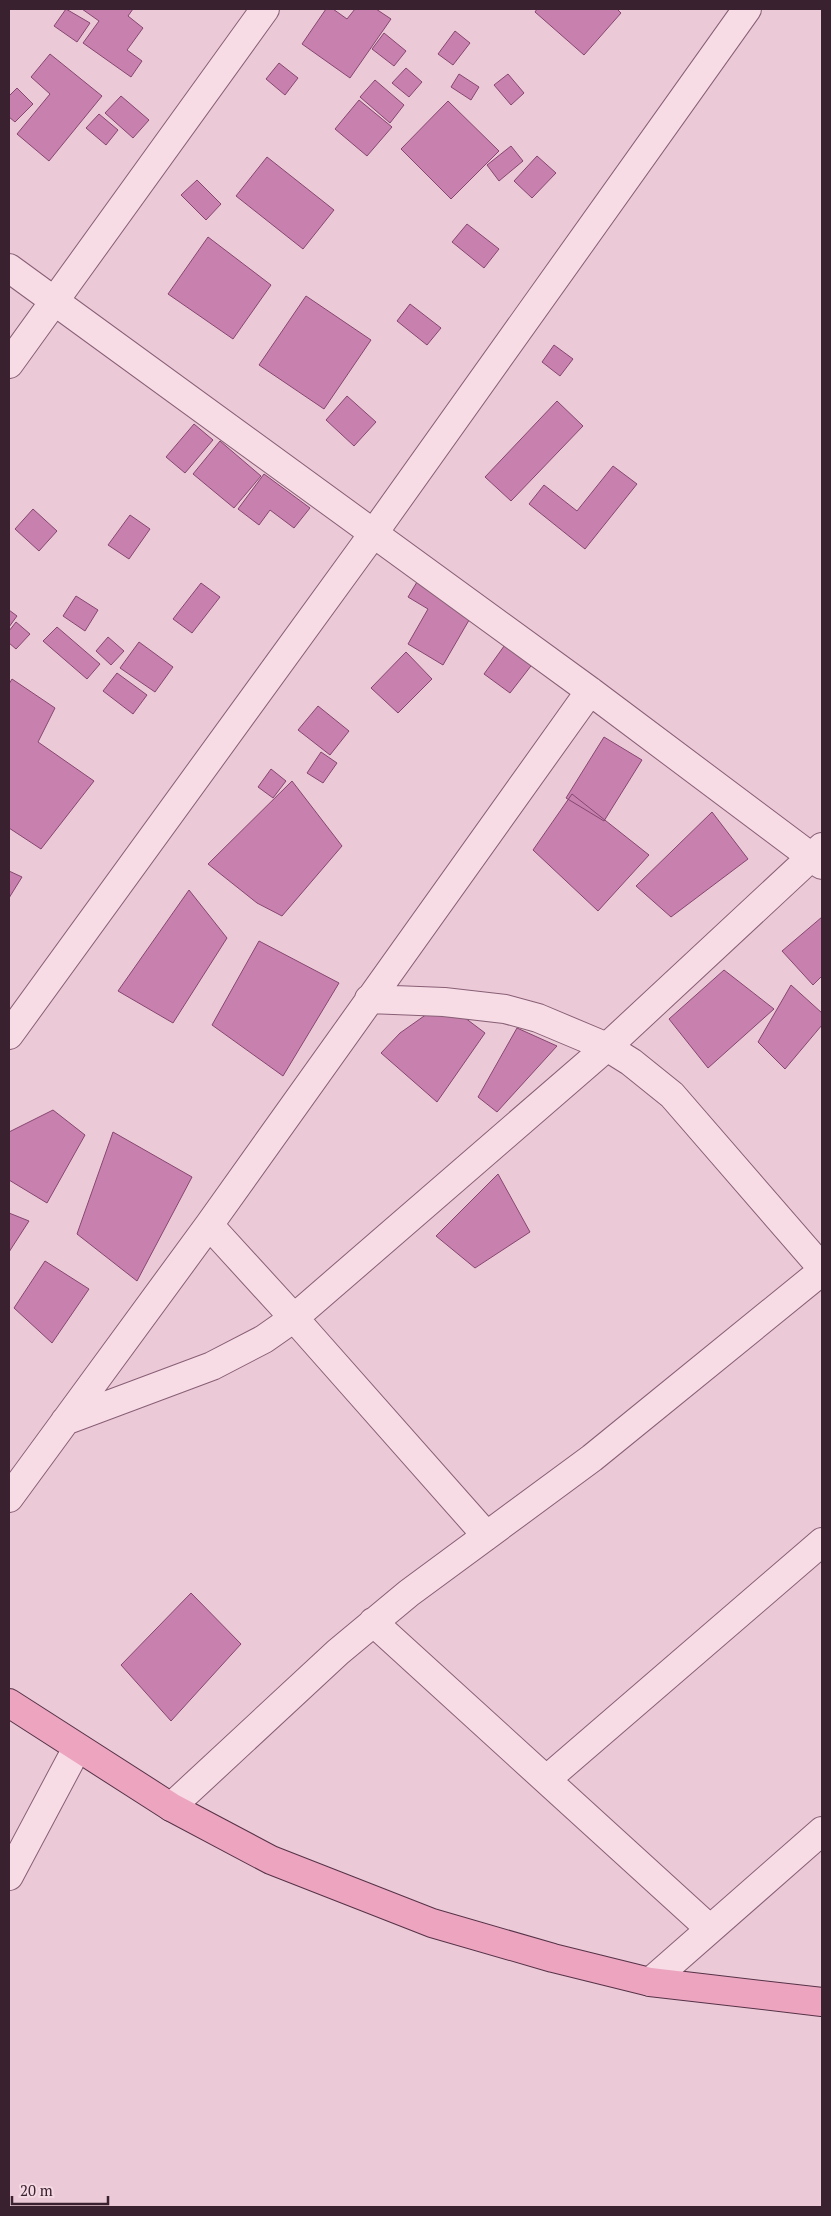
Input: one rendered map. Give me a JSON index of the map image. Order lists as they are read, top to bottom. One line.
{"scale_bar":"20 m"}
